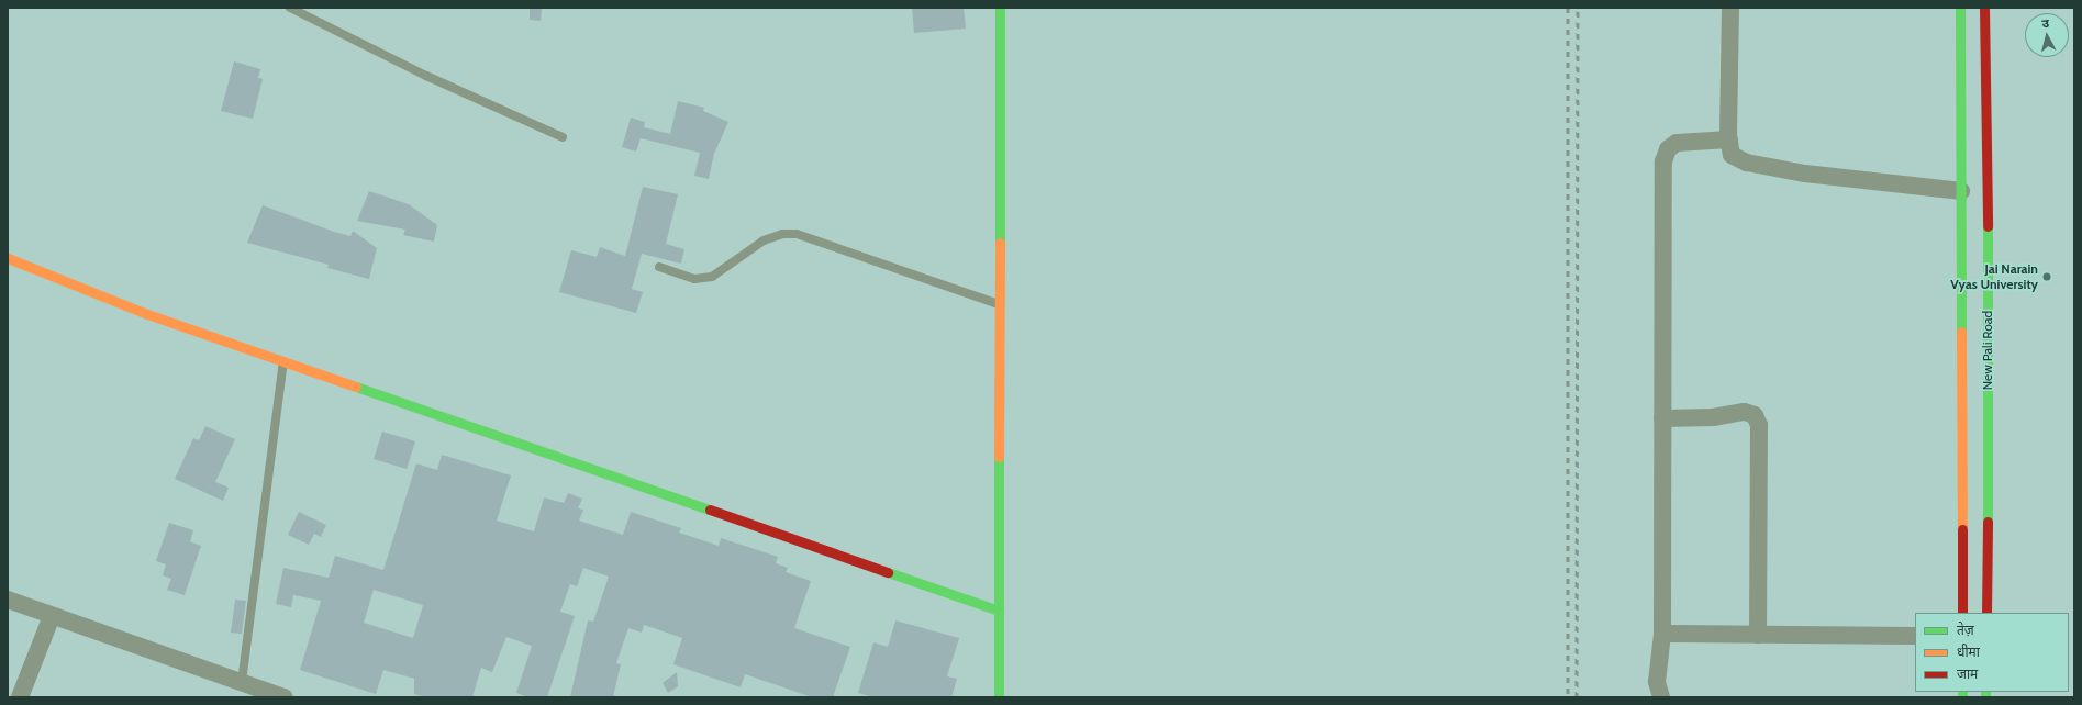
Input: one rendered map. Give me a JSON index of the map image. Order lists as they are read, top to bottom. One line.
{"streets":{"main road":["New Pali Road"]},"places":["Jai Narain Vyas University"],"legend":["तेज़","धीमा","जाम"],"north":"top"}
